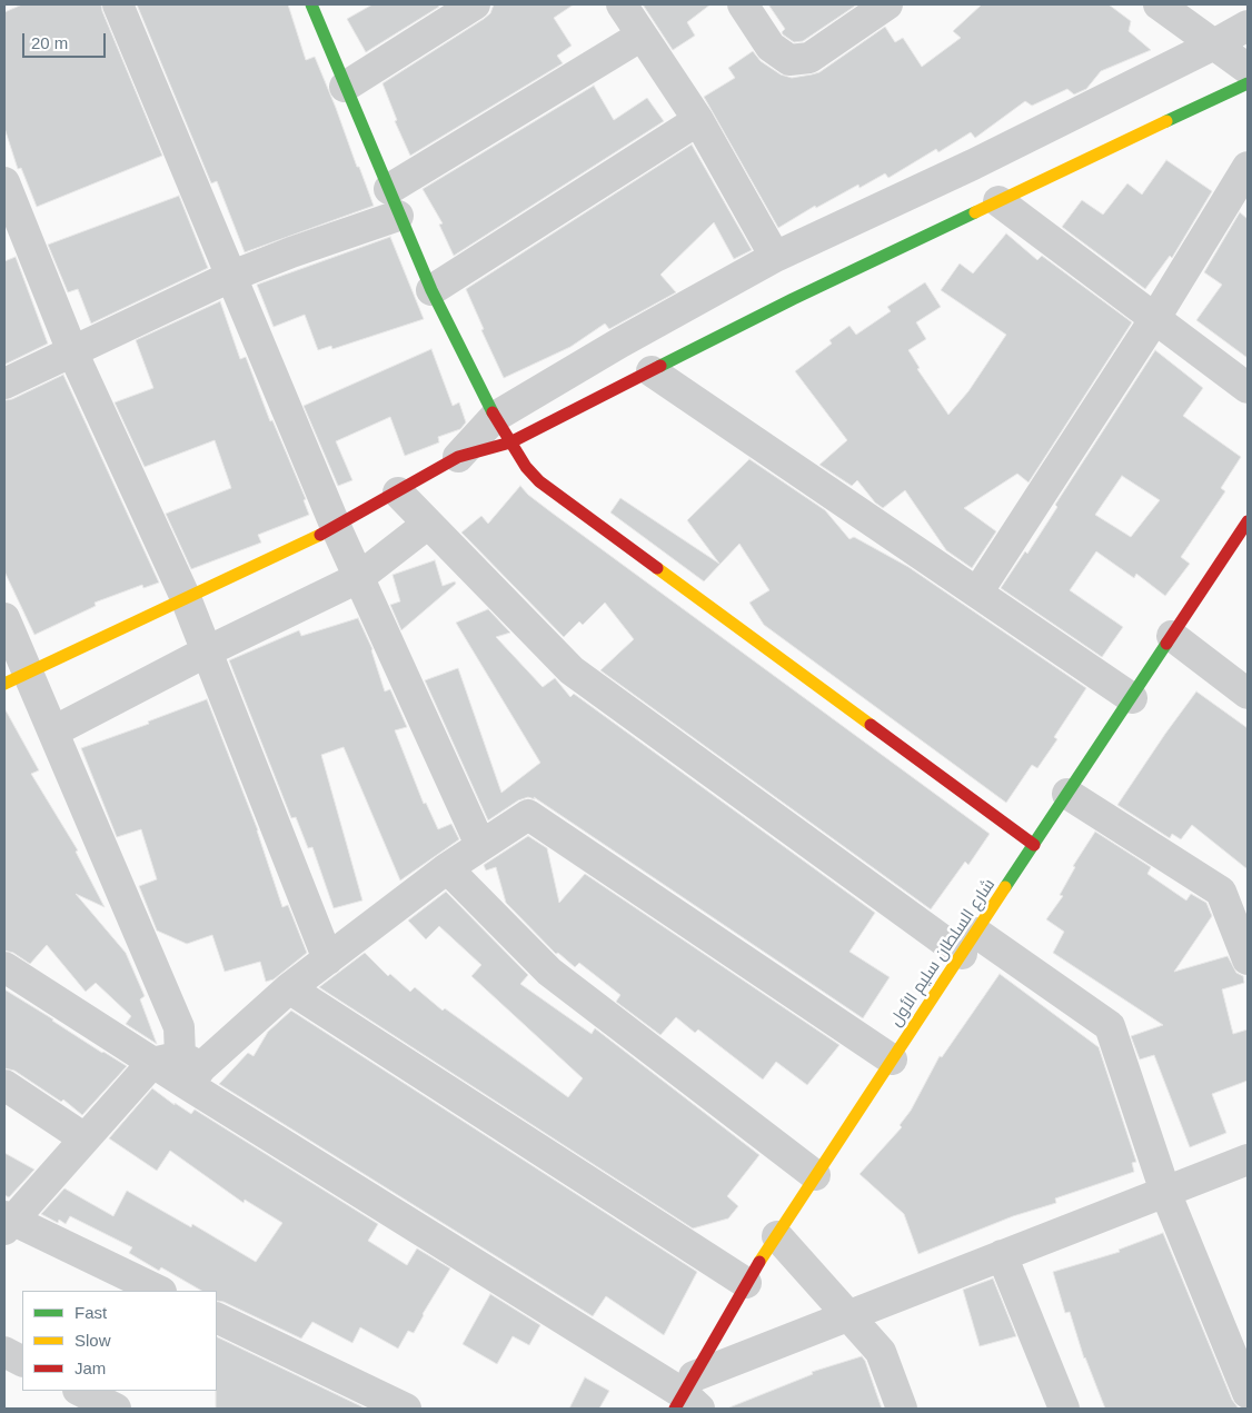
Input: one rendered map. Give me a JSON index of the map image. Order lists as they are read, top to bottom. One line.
{"streets":{"street":["شارع السلطان سليم الأول"]},"legend":["Fast","Slow","Jam"],"scale_bar":"20 m"}
